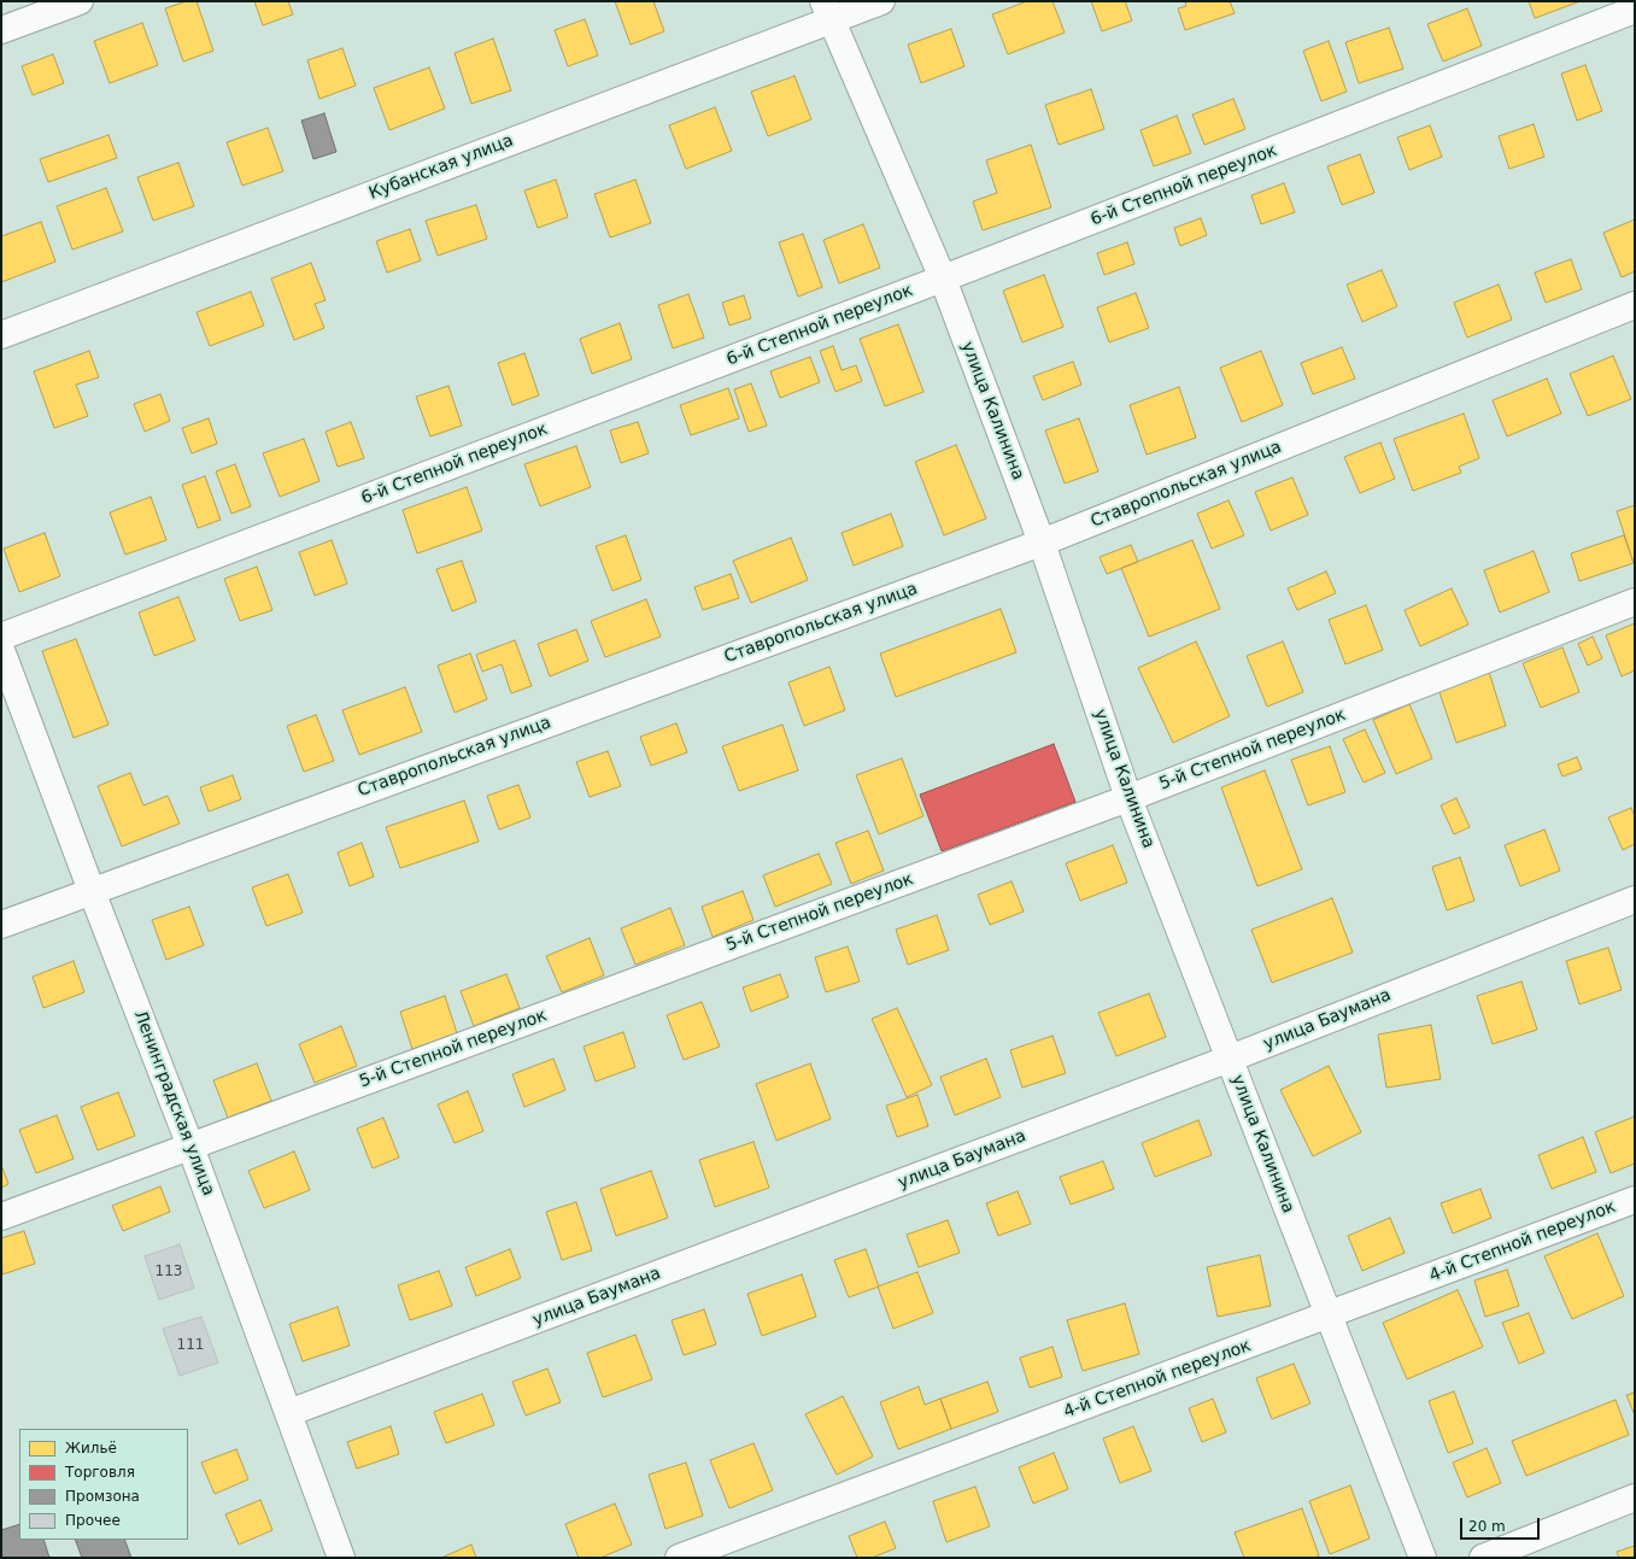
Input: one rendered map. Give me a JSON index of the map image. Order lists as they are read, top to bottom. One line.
{"streets":{"street":["Кубанская улица","6-й Степной переулок","улица Калинина","Ставропольская улица","5-й Степной переулок","улица Баумана","Ленинградская улица","4-й Степной переулок"]},"crossings":[["Кубанская улица","улица Калинина"],["6-й Степной переулок","улица Калинина"],["улица Калинина","Ставропольская улица"],["улица Калинина","5-й Степной переулок"],["улица Калинина","улица Баумана"],["улица Калинина","4-й Степной переулок"],["Ставропольская улица","Ленинградская улица"],["5-й Степной переулок","Ленинградская улица"],["улица Баумана","Ленинградская улица"]],"house_numbers":["113","111"],"legend":["Жильё","Торговля","Промзона","Прочее"],"scale_bar":"20 m"}
